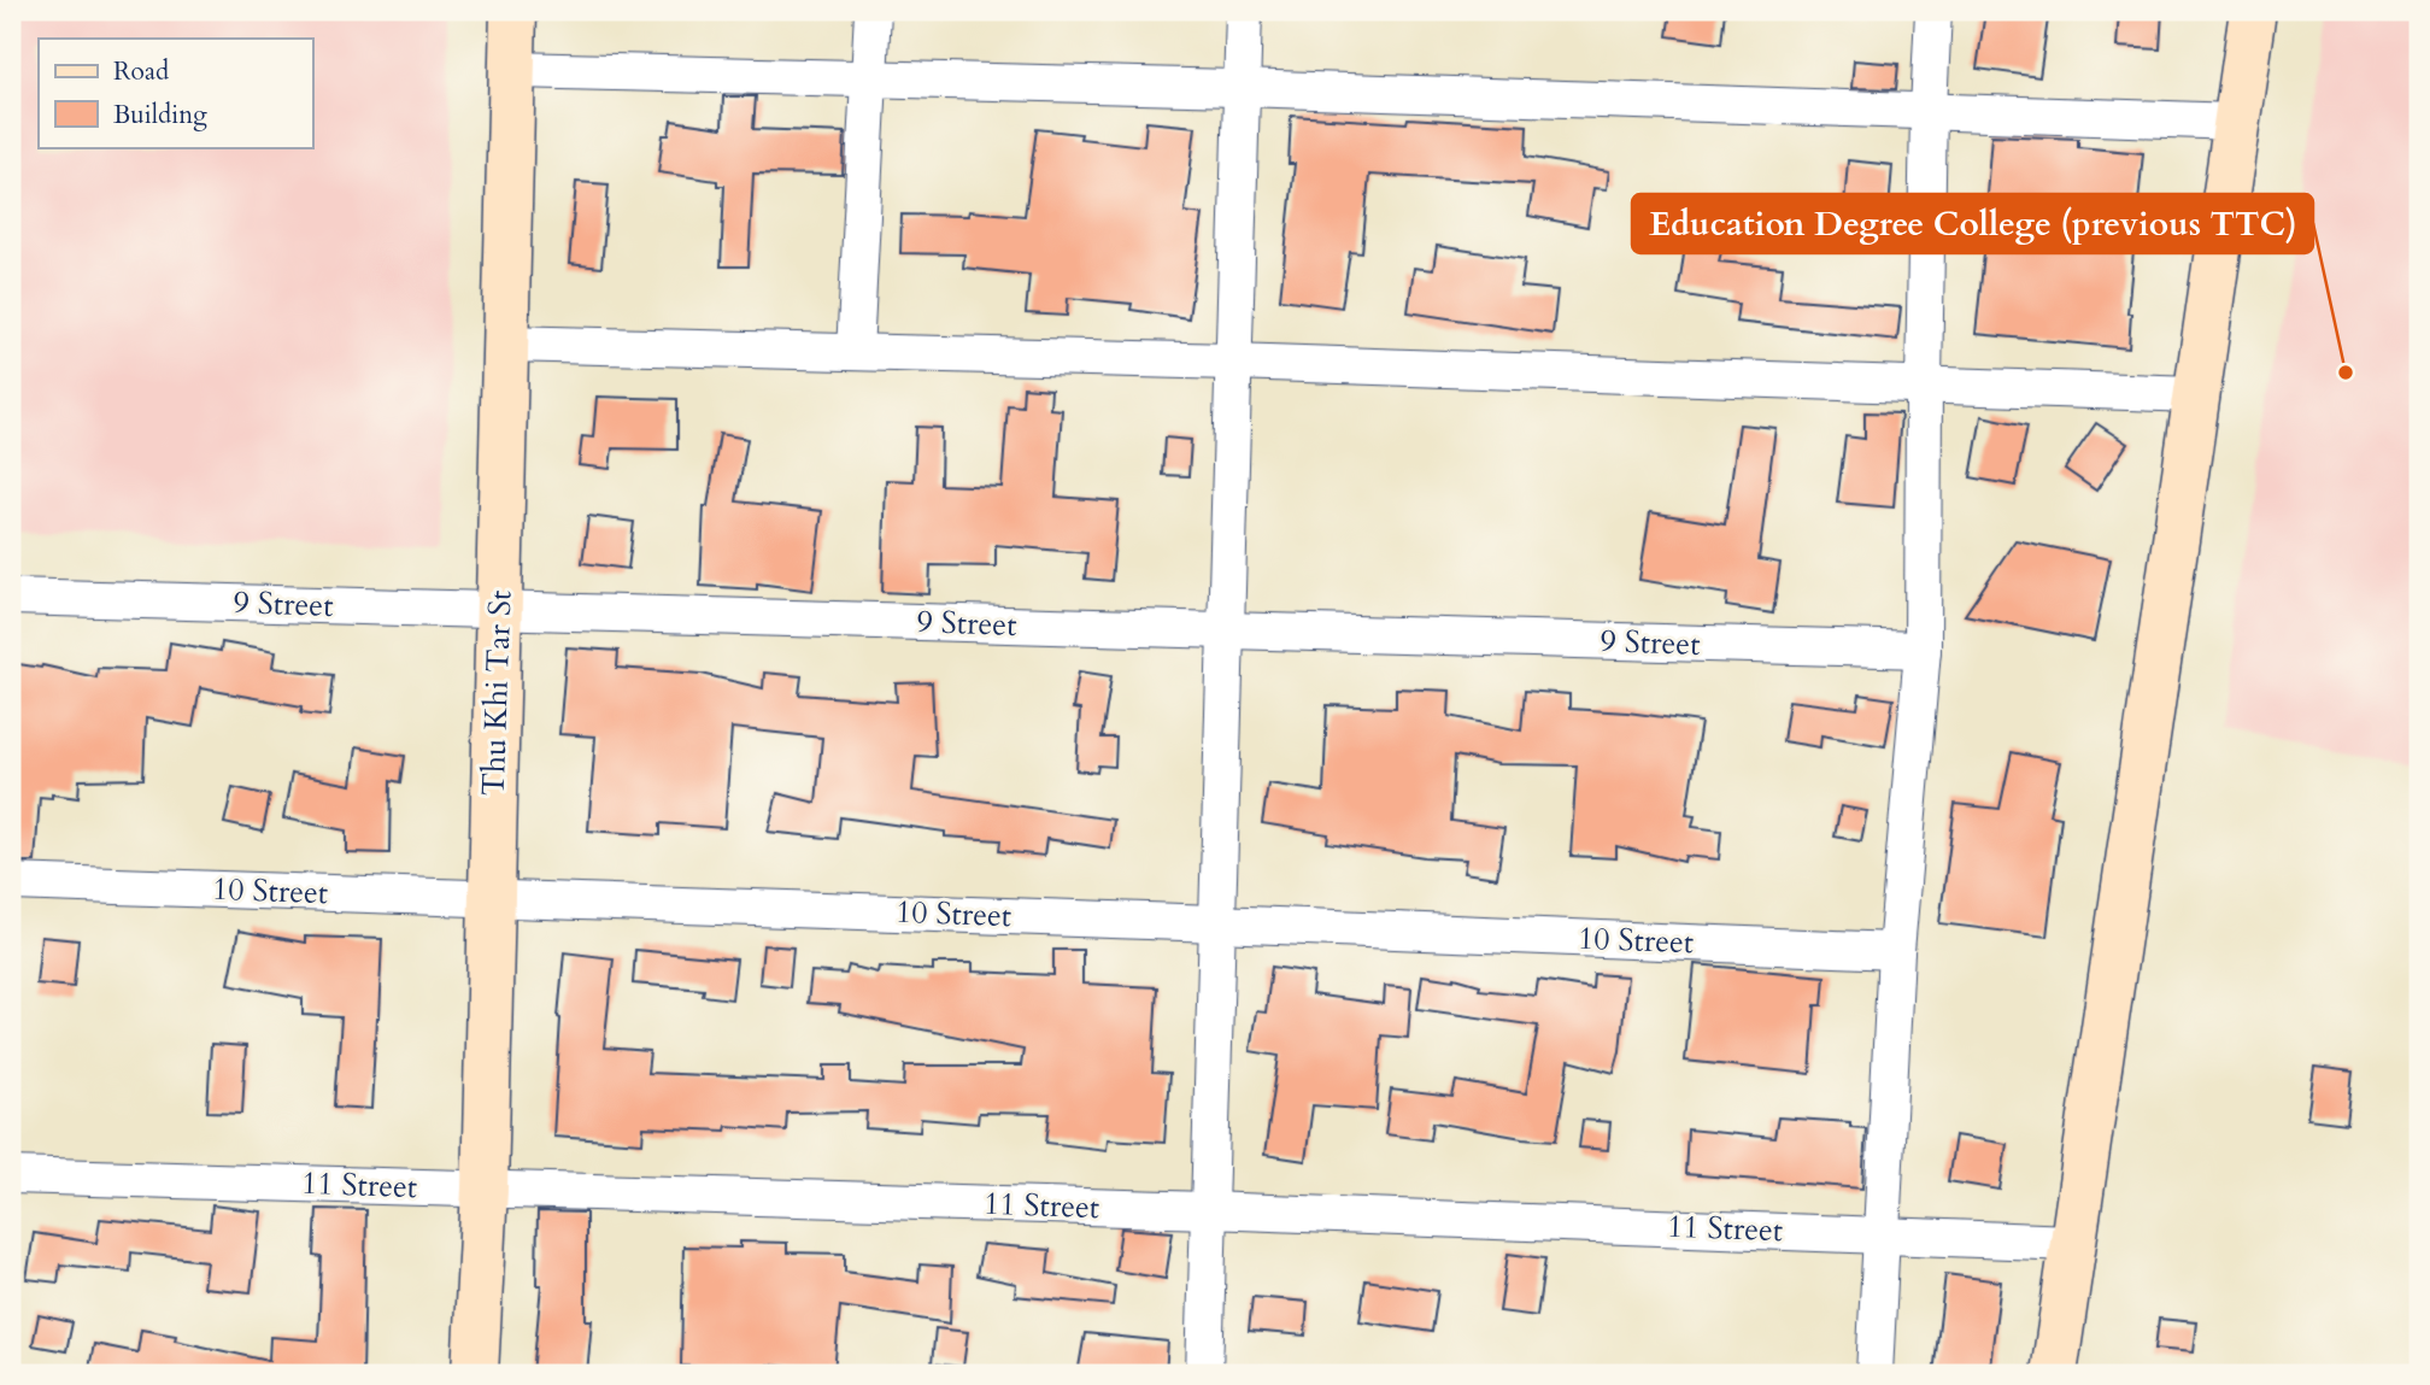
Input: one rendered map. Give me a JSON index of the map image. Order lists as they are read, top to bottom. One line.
{"streets":{"street":["9 Street","Thu Khi Tar St","10 Street","11 Street"]},"crossings":[["9 Street","Thu Khi Tar St"],["Thu Khi Tar St","10 Street"],["Thu Khi Tar St","11 Street"]],"places":["Education Degree College (previous TTC)"],"legend":["Road","Building"]}
